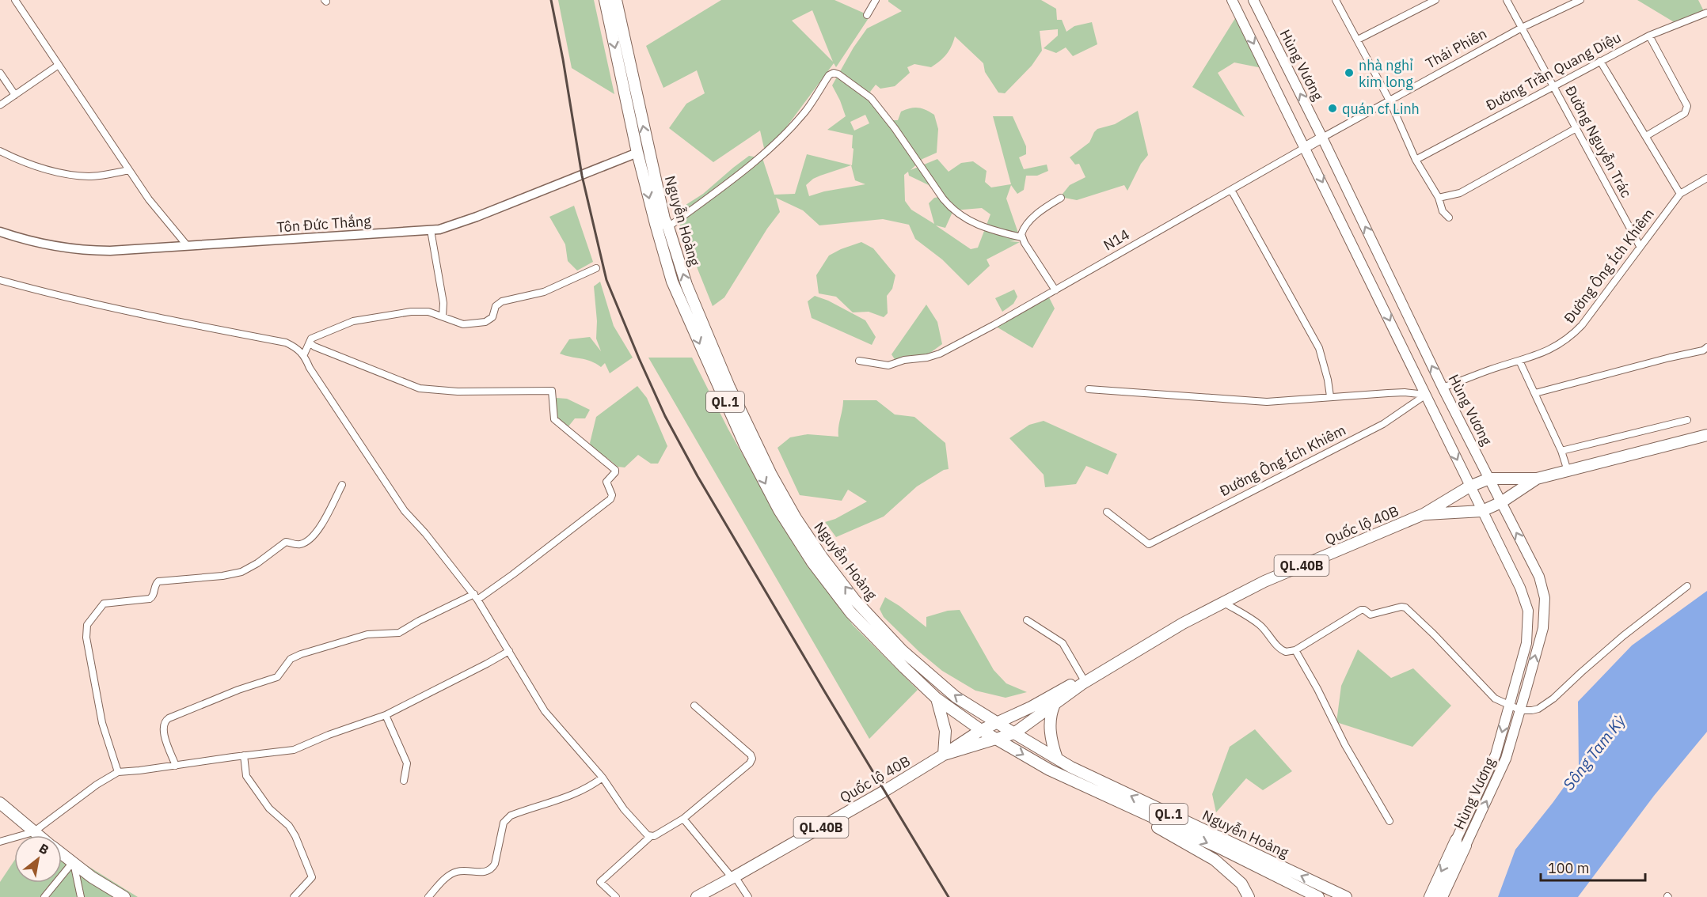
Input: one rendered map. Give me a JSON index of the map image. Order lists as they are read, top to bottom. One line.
{"streets":{"highway":["Nguyễn Hoàng","QL.1","Quốc lộ 40B","QL.40B"],"main road":["Hùng Vương"],"street":["Thái Phiên","Đường Trần Quang Diệu","Đường Nguyễn Trác","Tôn Đức Thắng","N14","Đường Ông Ích Khiêm"]},"crossings":[["Thái Phiên","Hùng Vương"],["Thái Phiên","Đường Nguyễn Trác"],["Hùng Vương","N14"],["Hùng Vương","Đường Ông Ích Khiêm"],["Đường Trần Quang Diệu","Đường Nguyễn Trác"],["Đường Nguyễn Trác","Đường Ông Ích Khiêm"],["Nguyễn Hoàng","Tôn Đức Thắng"],["Nguyễn Hoàng","Quốc lộ 40B"]],"water":["Sông Tam Kỳ"],"places":["nhà nghỉ kim long","quán cf Linh"],"scale_bar":"100 m","north":"top right"}
